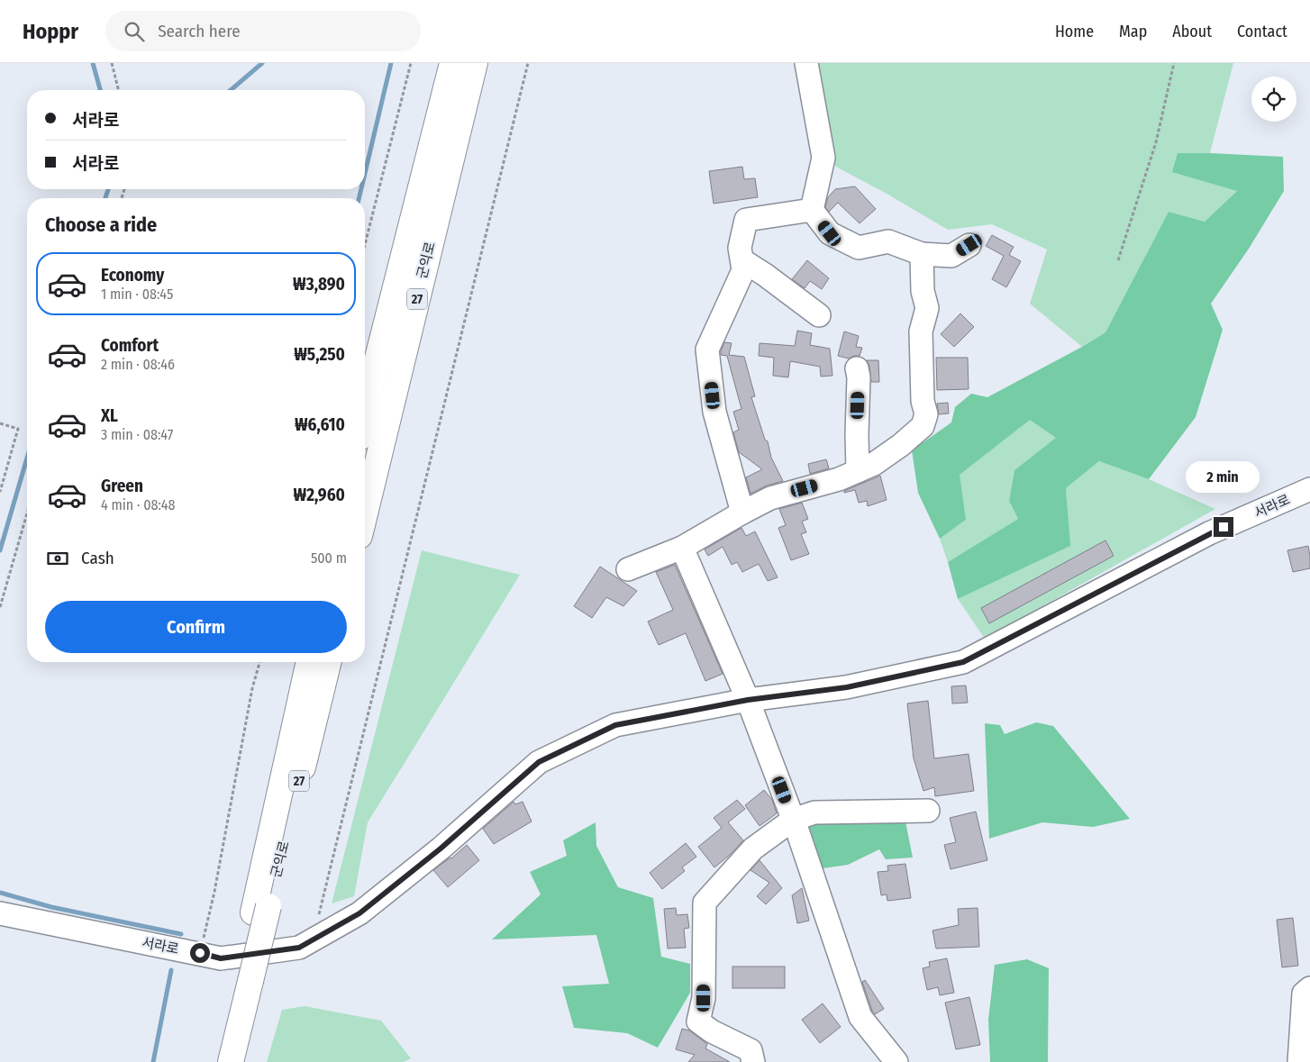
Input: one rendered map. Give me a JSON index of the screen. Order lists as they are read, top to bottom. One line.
{"streets":{"highway":["군익로","27"],"street":["서라로"]},"page":{"header":"Hoppr","search":"Search here","nav":["Home","Map","About","Contact"],"banner":["서라로","서라로"],"heading":"Choose a ride","list":[{"name":"Economy","note":"1 min · 08:45","value":"₩3,890"},{"name":"Comfort","note":"2 min · 08:46","value":"₩5,250"},{"name":"XL","note":"3 min · 08:47","value":"₩6,610"},{"name":"Green","note":"4 min · 08:48","value":"₩2,960"}],"bubble":"2 min","pay":["Cash","500 m"],"buttons":"Confirm"}}
